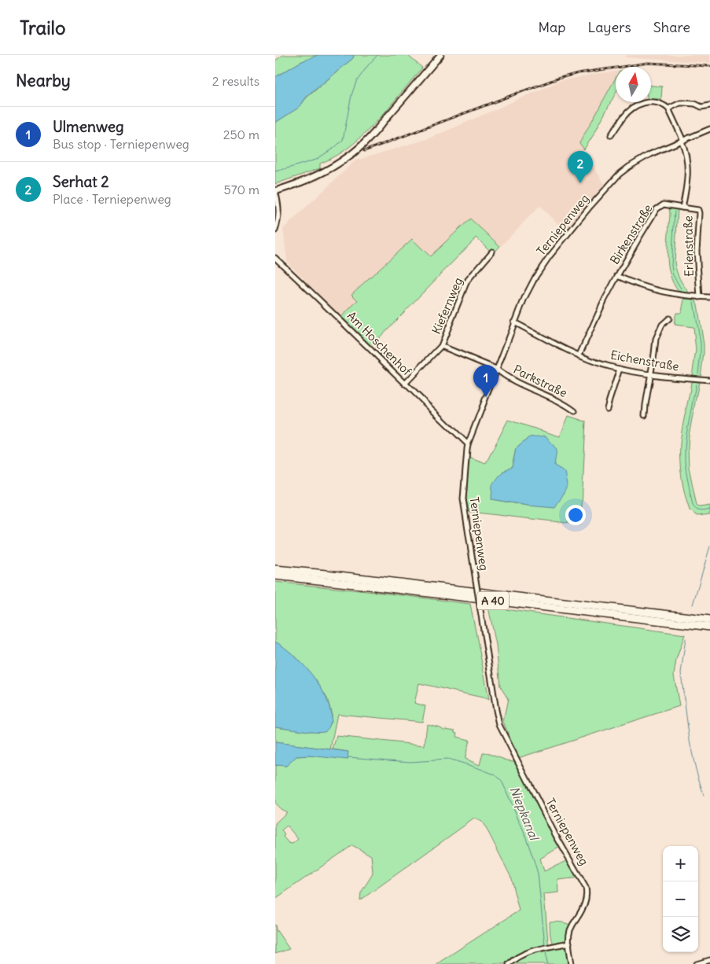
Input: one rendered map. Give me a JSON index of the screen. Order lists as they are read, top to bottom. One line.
{"streets":{"highway":["A 40"],"street":["Terniepenweg","Birkenstraße","Erlenstraße","Kiefernweg","Am Hoschenhof","Eichenstraße","Parkstraße"]},"crossings":[["Terniepenweg","Am Hoschenhof"],["Terniepenweg","Eichenstraße"],["Terniepenweg","Parkstraße"],["Birkenstraße","Erlenstraße"],["Birkenstraße","Eichenstraße"],["Kiefernweg","Am Hoschenhof"],["Kiefernweg","Parkstraße"]],"water":["Niepkanal"],"north":"top","page":{"header":"Trailo","nav":["Map","Layers","Share"],"heading":["Nearby","2 results"],"list":[{"mark":"1","name":"Ulmenweg","note":"Bus stop · Terniepenweg","value":"250 m"},{"mark":"2","name":"Serhat 2","note":"Place · Terniepenweg","value":"570 m"}],"pins":["2","1"],"map_buttons":["+","−"]}}
